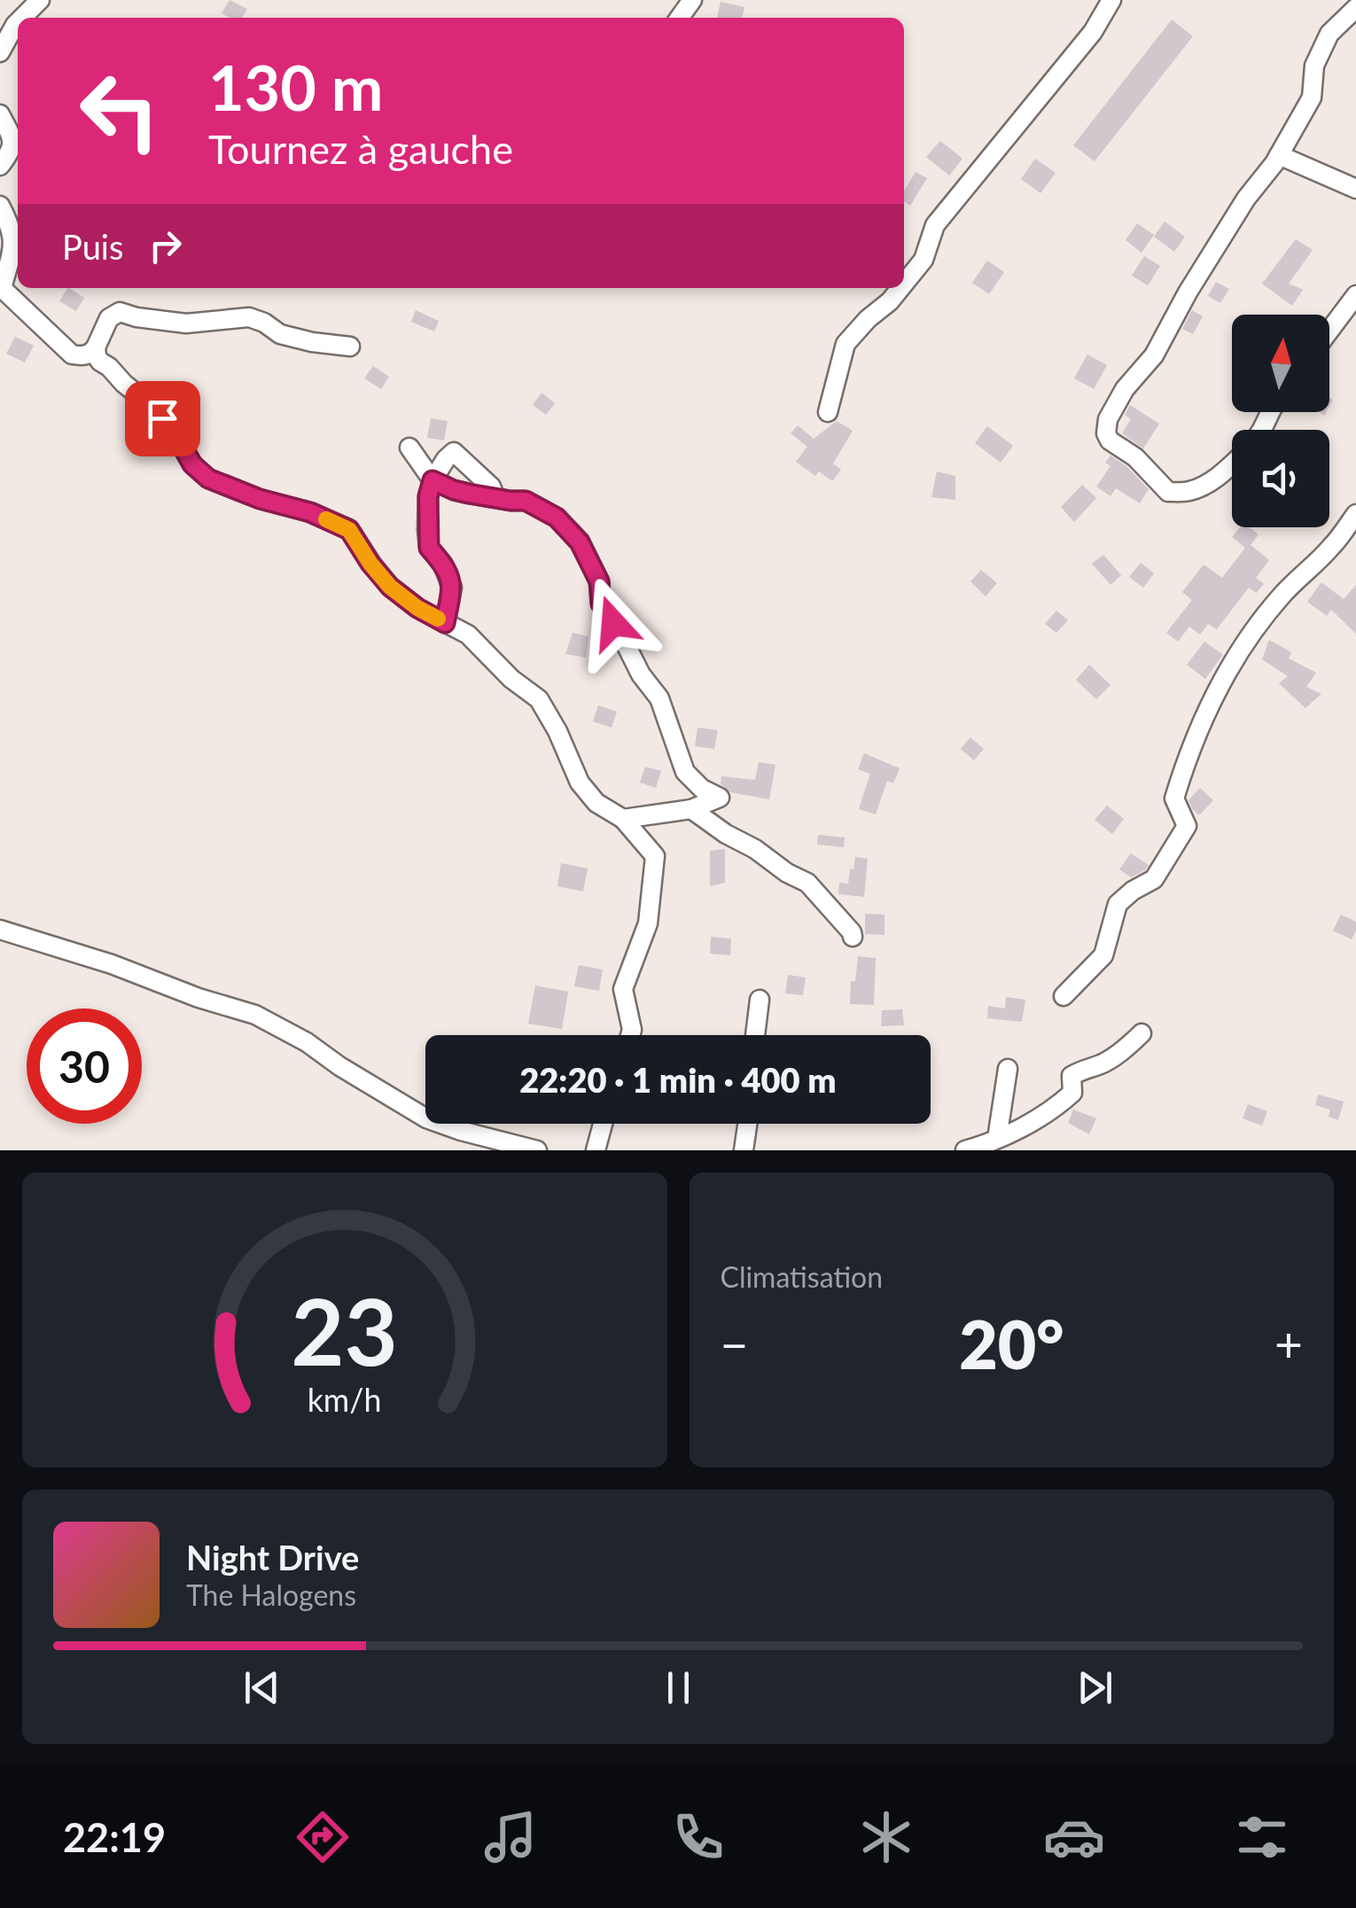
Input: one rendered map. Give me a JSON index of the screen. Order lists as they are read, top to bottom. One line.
{"north":"top","page":{"turn":["130 m","Tournez à gauche"],"then":"Puis","limit":"30","trip":"22:20 · 1 min · 400 m","tile":"Climatisation","heat":["−","20°","+"],"song":["Night Drive","The Halogens"],"tabs":"22:19","gauge":["23","km/h"]}}
